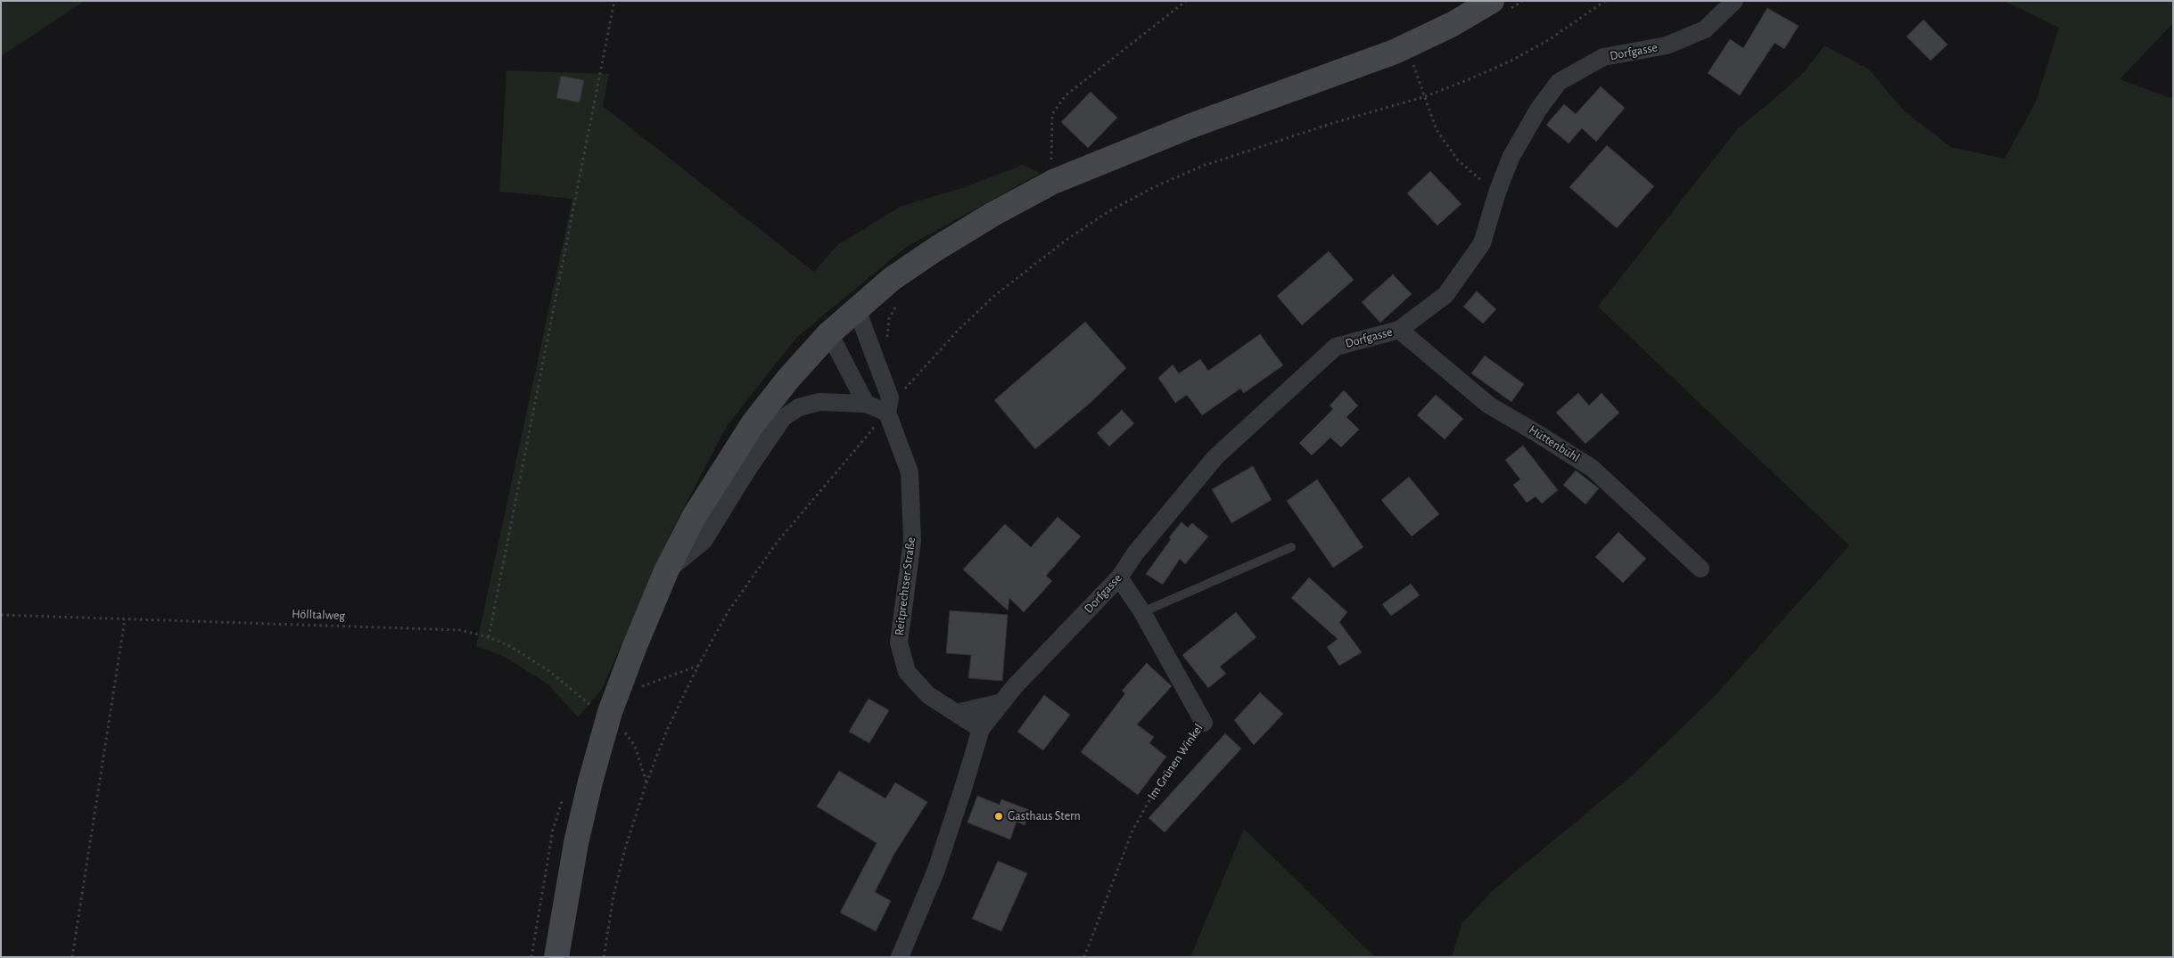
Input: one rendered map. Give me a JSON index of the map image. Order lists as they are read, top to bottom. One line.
{"streets":{"street":["Dorfgasse","Hüttenbühl","Reitprechtser Straße","Im Grünen Winkel"],"path":["Hölltalweg"]},"crossings":[["Dorfgasse","Hüttenbühl"],["Dorfgasse","Reitprechtser Straße"],["Dorfgasse","Im Grünen Winkel"]],"places":["Gasthaus Stern"]}
